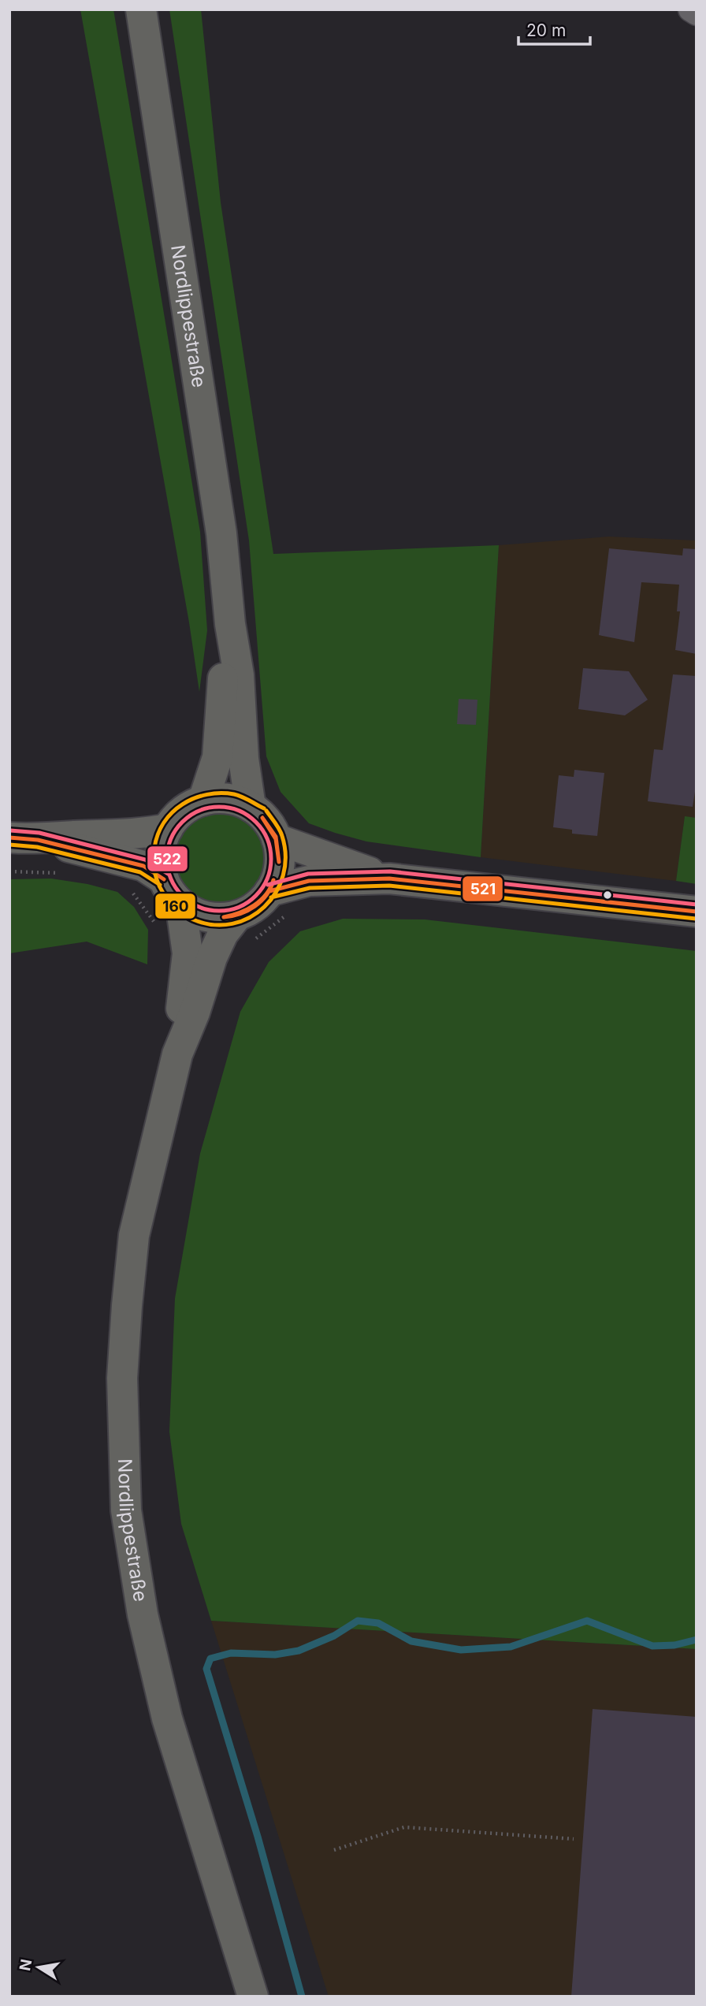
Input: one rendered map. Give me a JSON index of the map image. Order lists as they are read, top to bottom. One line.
{"streets":{"main road":["Nordlippestraße"]},"lines":["transit line 160","transit line 522","transit line 521"],"scale_bar":"20 m","north":"left"}
